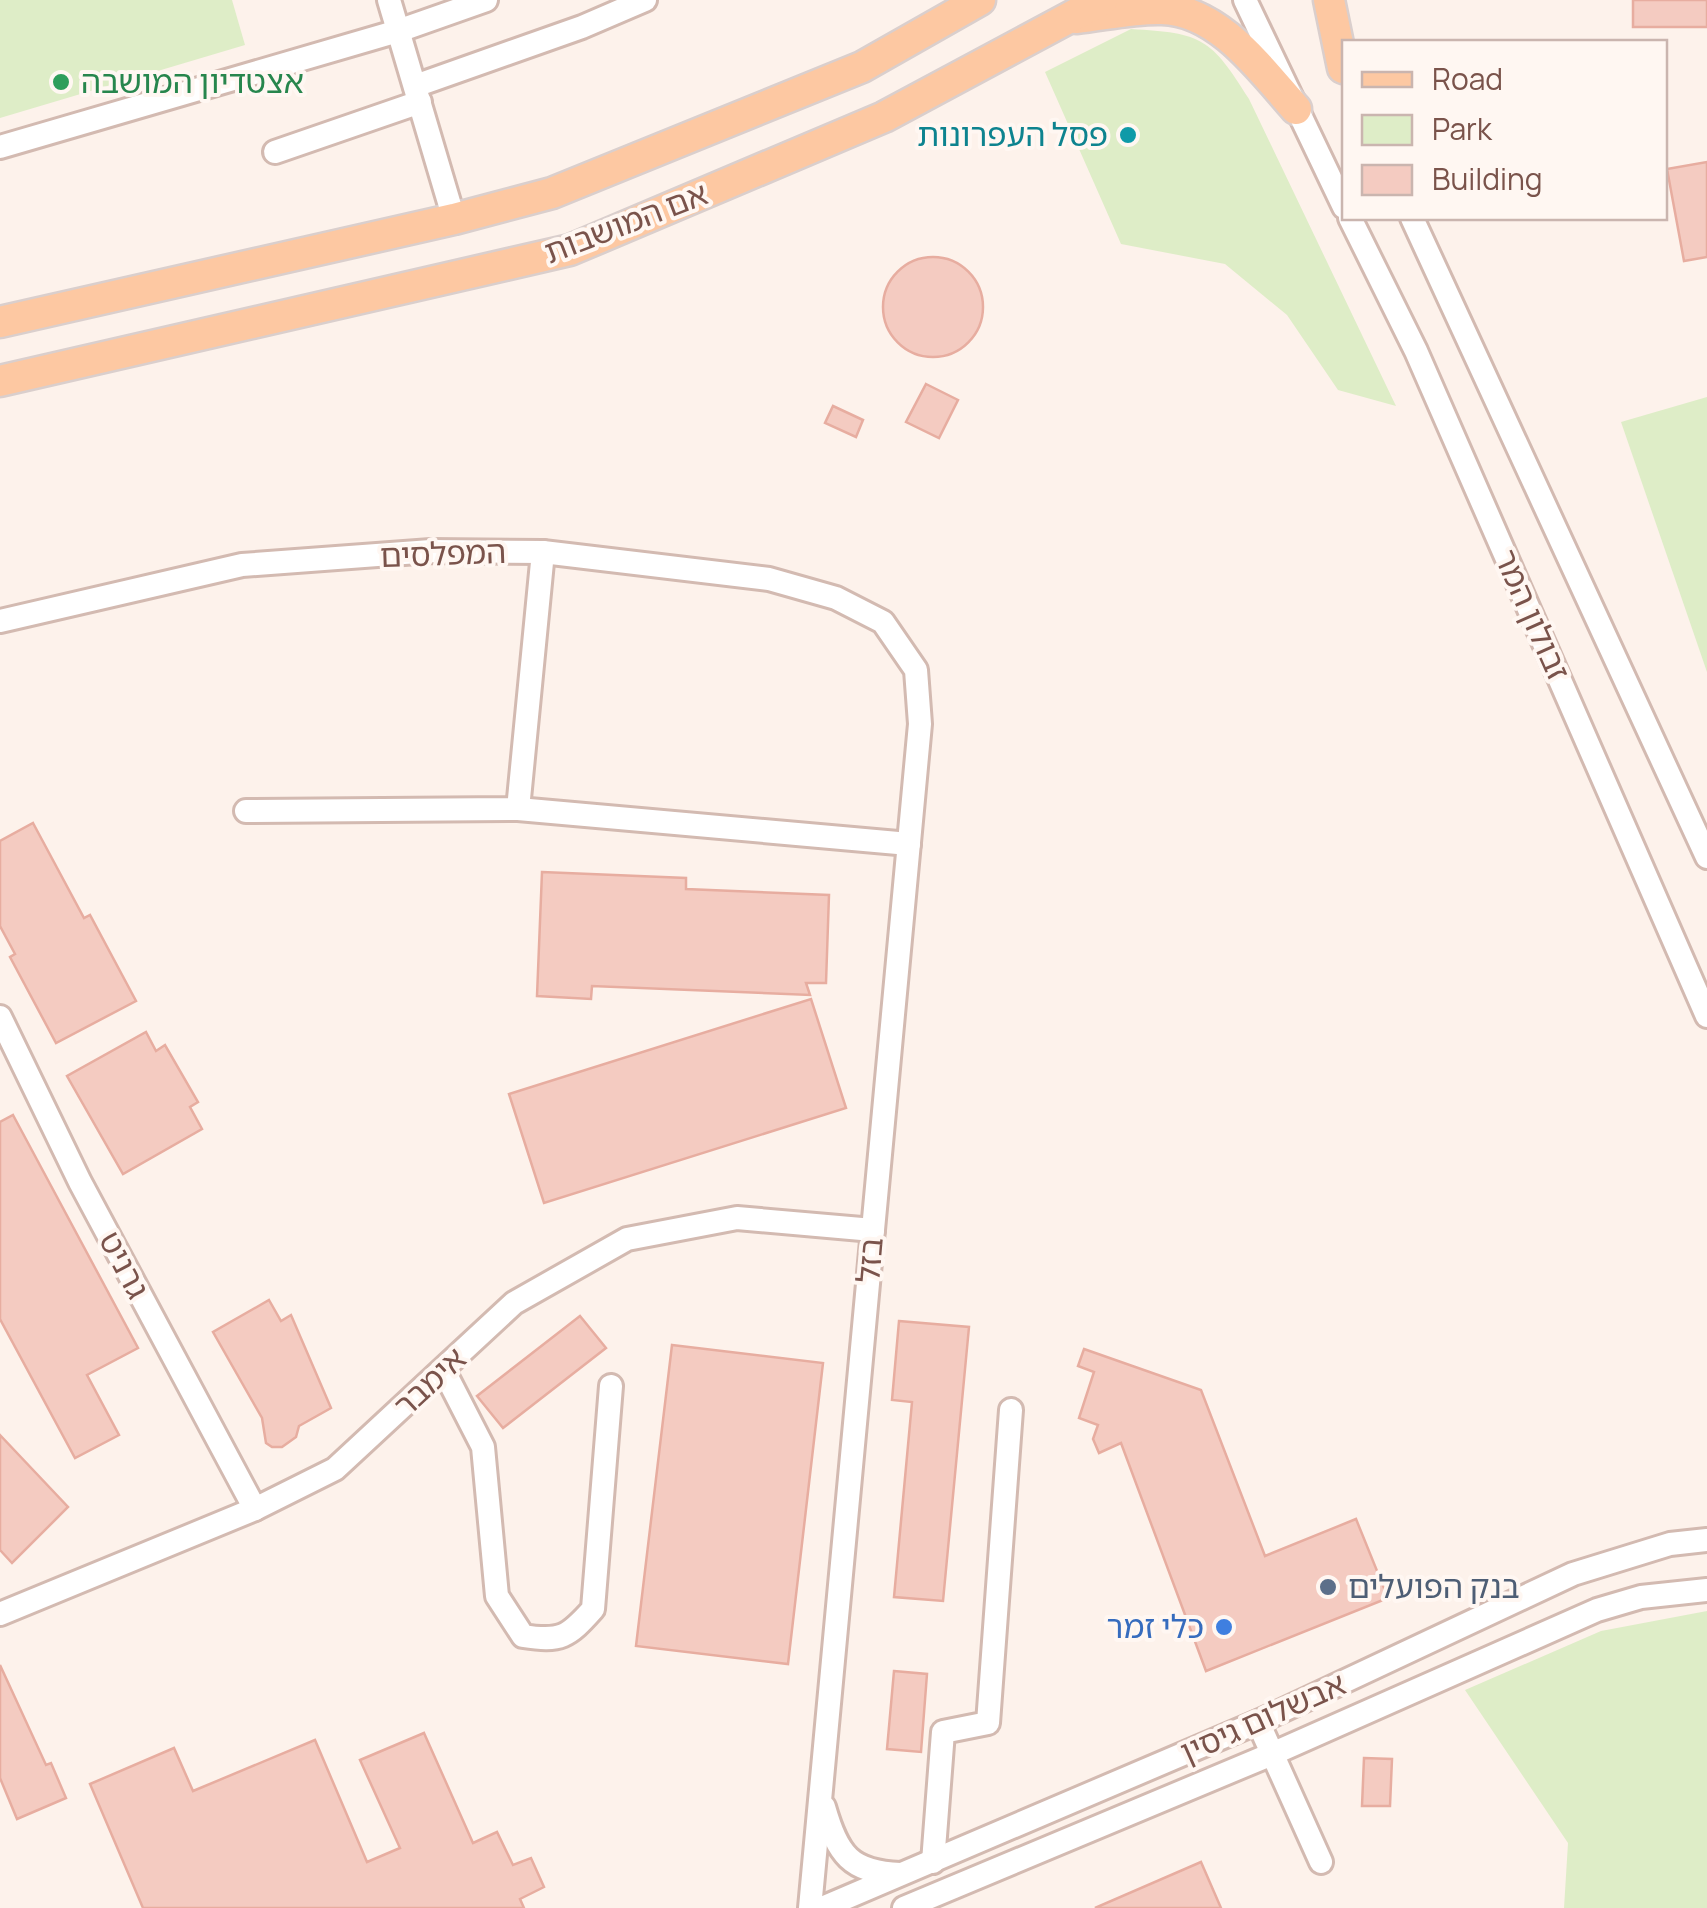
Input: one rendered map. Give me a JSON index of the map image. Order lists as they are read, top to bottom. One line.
{"streets":{"main road":["אם המושבות"],"street":["המפלסים","זבולון המר","בזל","גרניט","אימבר","אבשלום גיסין"]},"crossings":[["המפלסים","בזל"],["בזל","אימבר"],["גרניט","אימבר"]],"places":["אצטדיון המושבה","פסל העפרונות","בנק הפועלים","כלי זמר"],"legend":["Road","Park","Building"]}
